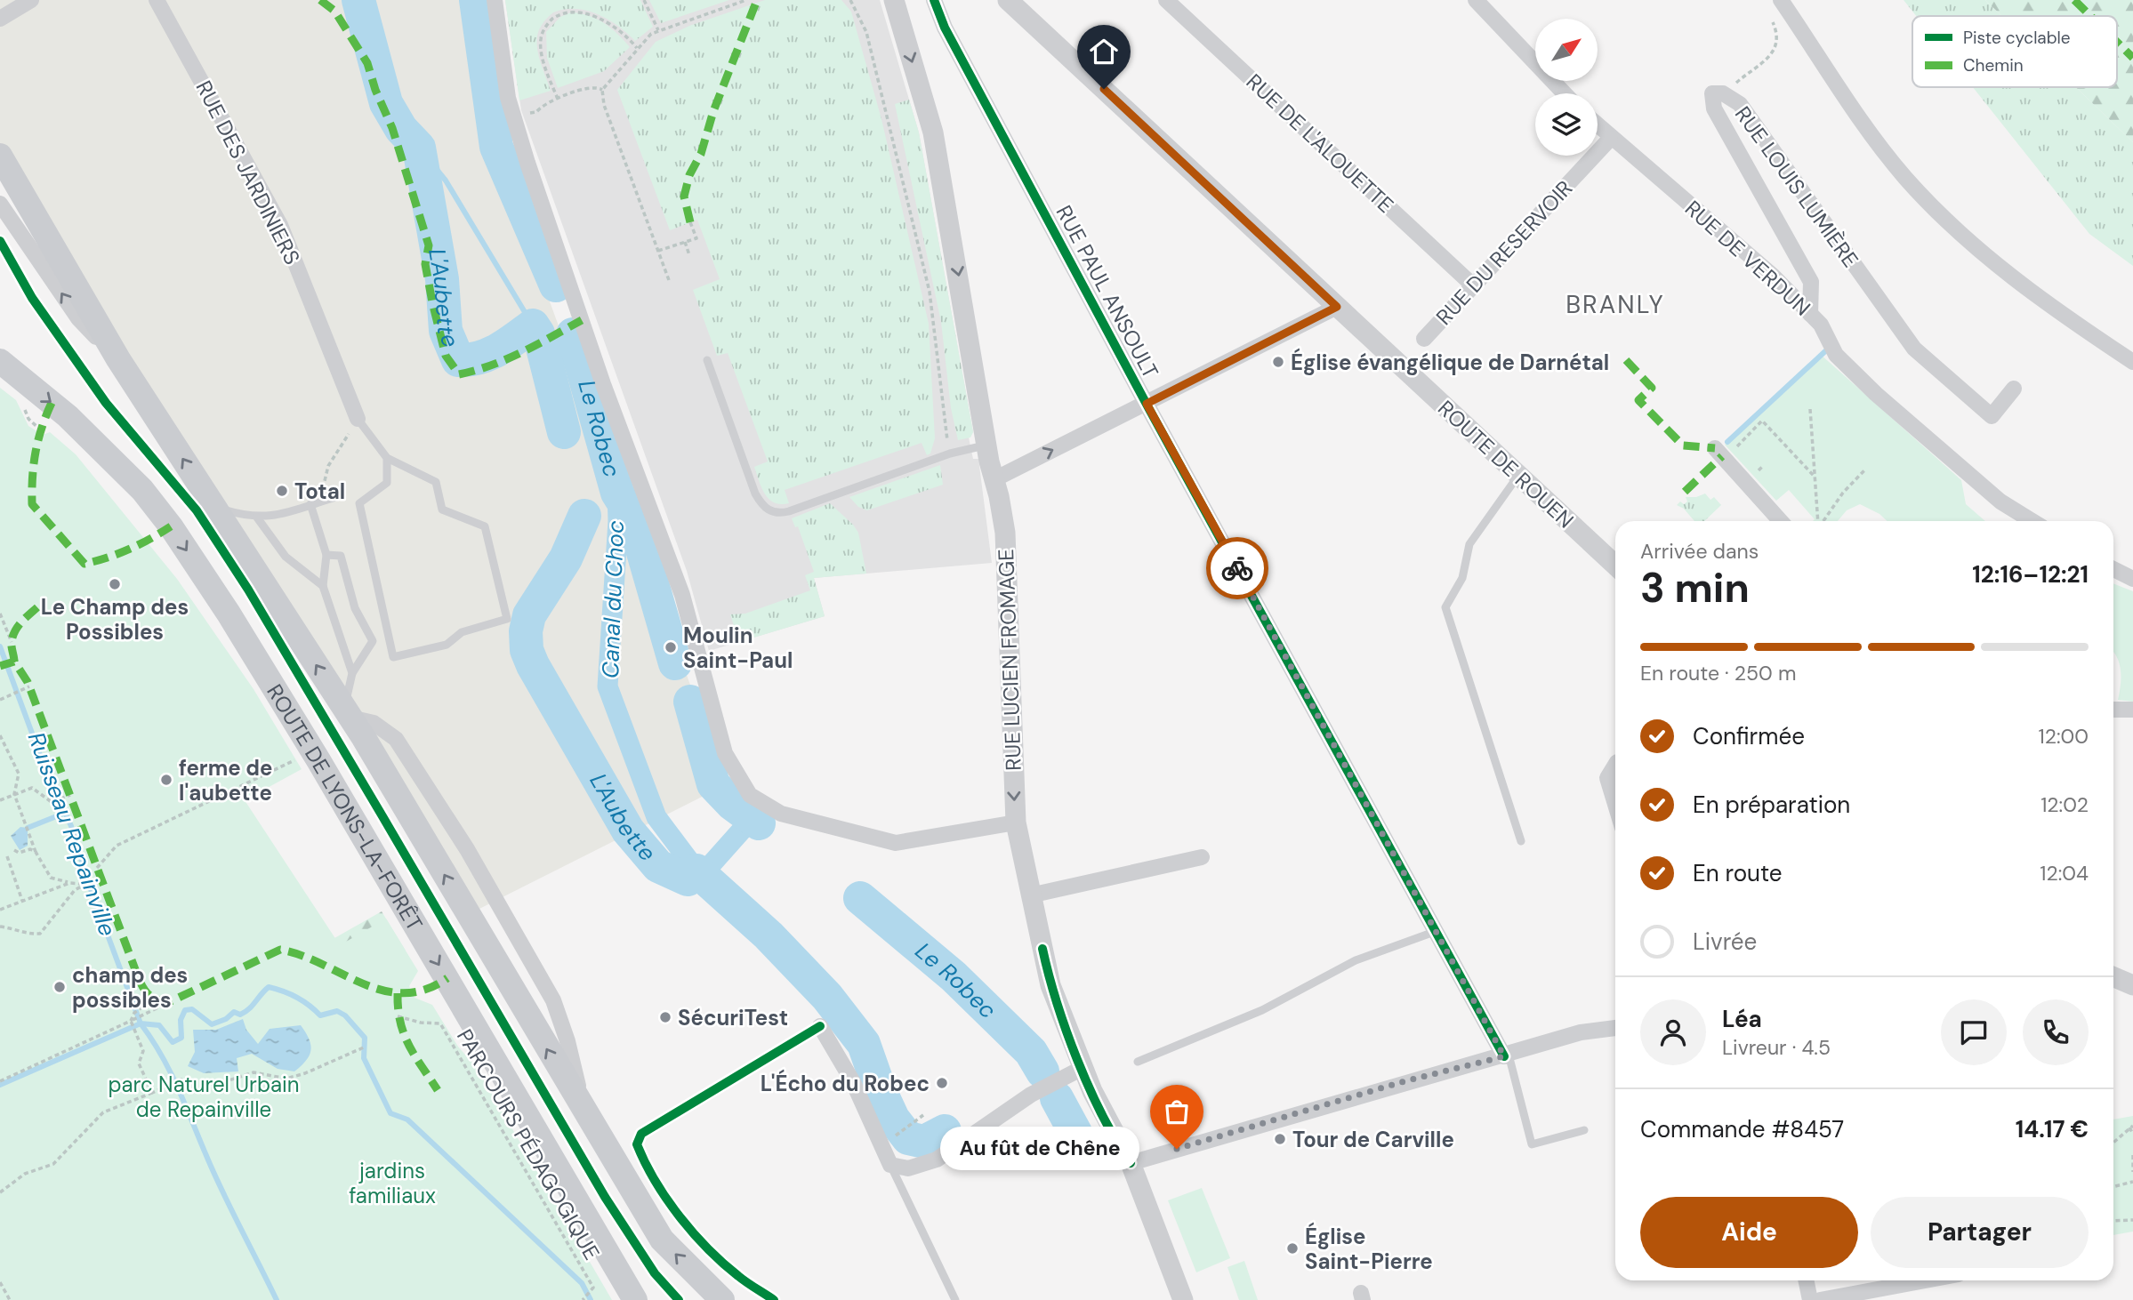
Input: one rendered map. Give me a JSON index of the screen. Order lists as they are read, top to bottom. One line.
{"streets":{"main road":["ROUTE DE LYONS-LA-FORÊT"],"street":["RUE DE L'ALOUETTE","RUE DES JARDINIERS","RUE LOUIS LUMIÈRE","RUE DU RESERVOIR","RUE DE VERDUN","RUE PAUL ANSOULT","ROUTE DE ROUEN","RUE LUCIEN FROMAGE"],"path":["PARCOURS PÉDAGOGIQUE"]},"crossings":[["RUE DE L'ALOUETTE","RUE DU RESERVOIR"],["RUE LOUIS LUMIÈRE","RUE DE VERDUN"],["RUE DU RESERVOIR","RUE DE VERDUN"]],"one_way":["RUE LUCIEN FROMAGE"],"districts":["BRANLY"],"water":["L'Aubette","Le Robec","Canal du Choc","Ruisseau Repainville"],"parks":["parc Naturel Urbain de Repainville","jardins familiaux"],"places":["Église évangélique de Darnétal","Total","Le Champ des Possibles","Moulin Saint-Paul","ferme de l'aubette","champ des possibles","SécuriTest","L'Écho du Robec","Tour de Carville","Au fût de Chêne","Église Saint-Pierre"],"legend":["Piste cyclable","Chemin"],"north":"top right","page":{"heading":["3 min","Arrivée dans","12:16–12:21"],"panel":["Léa","Livreur · 4.5","Commande #8457","14.17 €"],"bar":"En route · 250 m","list":[["Confirmée","12:00"],["En préparation","12:02"],["En route","12:04"],"Livrée"],"bubble":"Au fût de Chêne","buttons":["Aide","Partager"]}}
